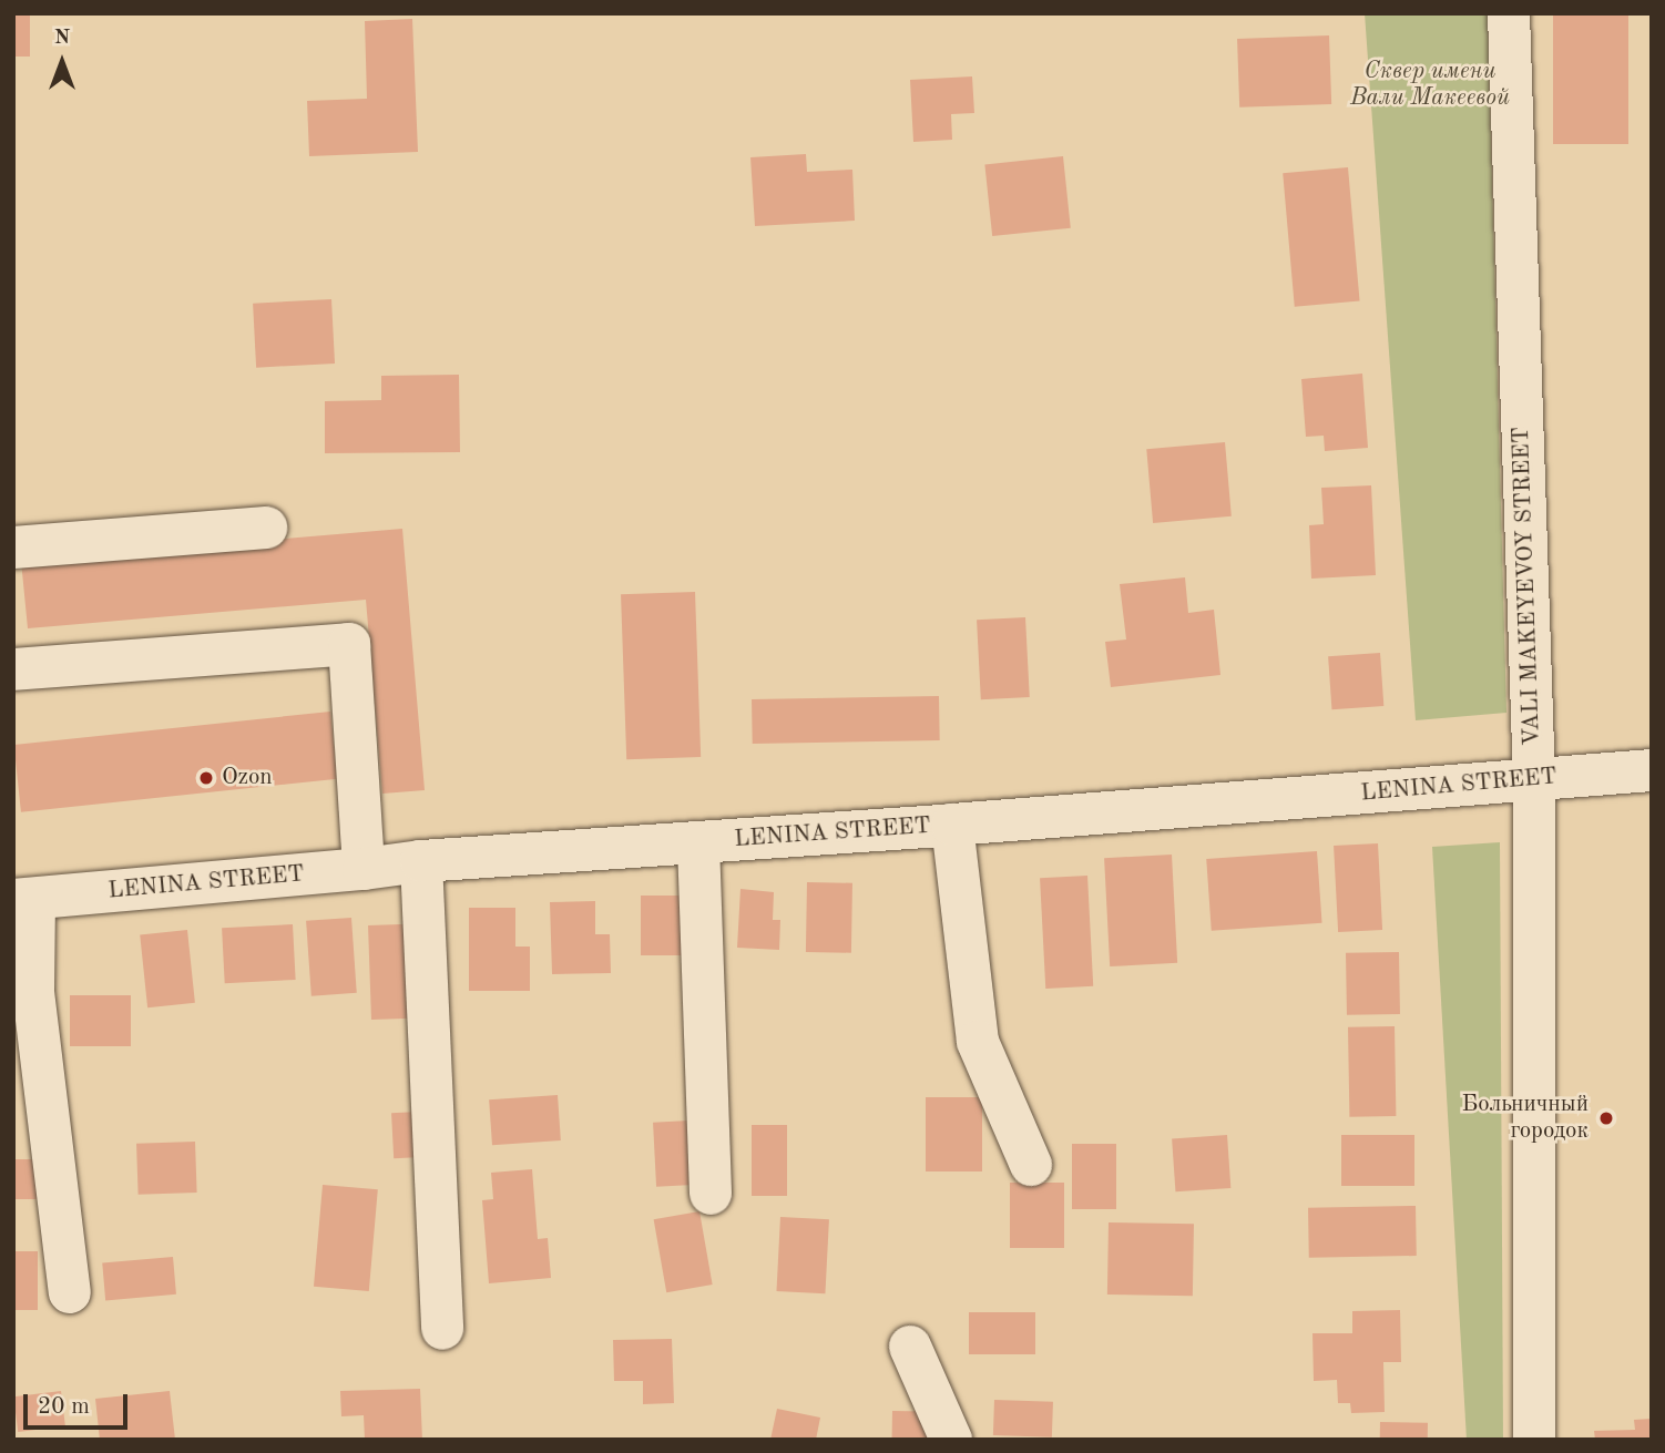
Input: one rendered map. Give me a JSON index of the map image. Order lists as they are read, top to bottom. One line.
{"streets":{"street":["VALI MAKEYEVOY STREET","LENINA STREET"]},"crossings":[["VALI MAKEYEVOY STREET","LENINA STREET"]],"parks":["Сквер имени Вали Макеевой"],"places":["Ozon","Больничный городок"],"scale_bar":"20 m","north":"top"}
